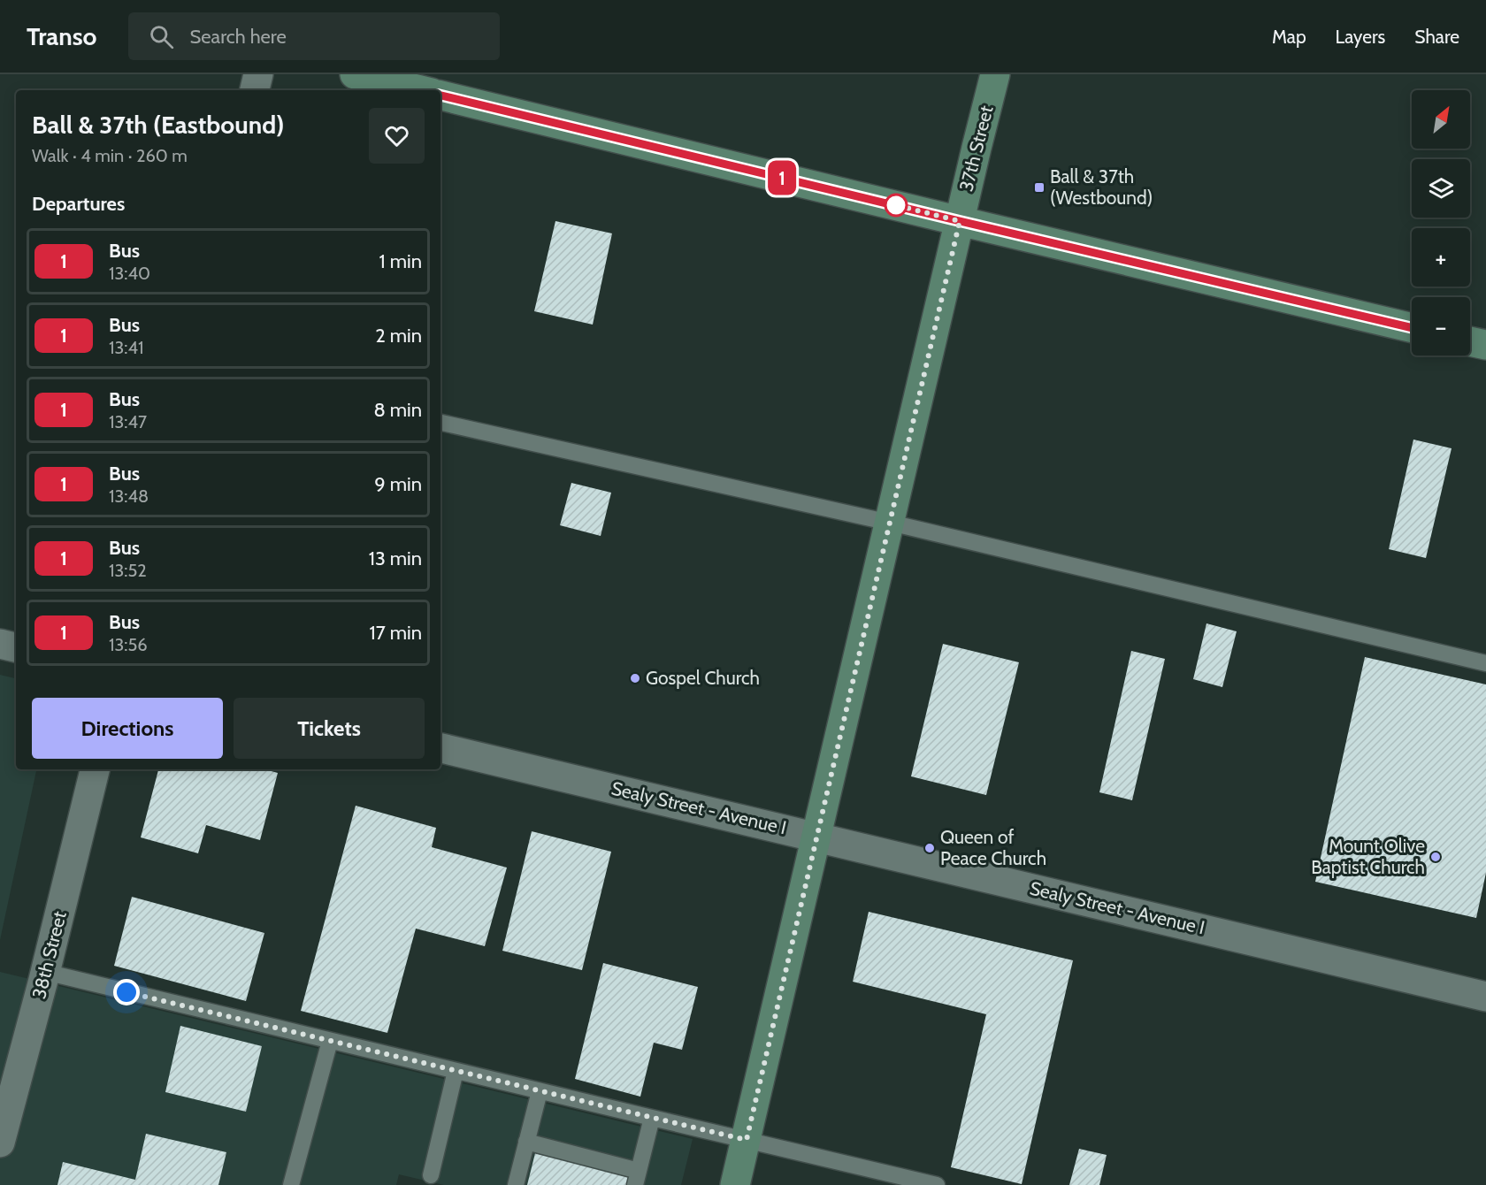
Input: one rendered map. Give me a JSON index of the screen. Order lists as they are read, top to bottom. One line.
{"streets":{"main road":["37th Street"],"street":["Sealy Street - Avenue I","38th Street"]},"crossings":[["37th Street","Sealy Street - Avenue I"]],"places":{"transit":["Ball & 37th (Westbound)"],"other":["Gospel Church","Queen of Peace Church","Mount Olive Baptist Church"]},"lines":["bus line 1"],"north":"top right","page":{"header":"Transo","search":"Search here","nav":["Map","Layers","Share"],"on_map":"1","map_buttons":["+","−"],"heading":[["Ball & 37th (Eastbound)","Walk · 4 min · 260 m"],"Departures"],"list":[{"mark":"1","name":"Bus","note":"13:40","value":"1 min"},{"mark":"1","name":"Bus","note":"13:41","value":"2 min"},{"mark":"1","name":"Bus","note":"13:47","value":"8 min"},{"mark":"1","name":"Bus","note":"13:48","value":"9 min"},{"mark":"1","name":"Bus","note":"13:52","value":"13 min"},{"mark":"1","name":"Bus","note":"13:56","value":"17 min"}],"buttons":["Directions","Tickets"]}}
